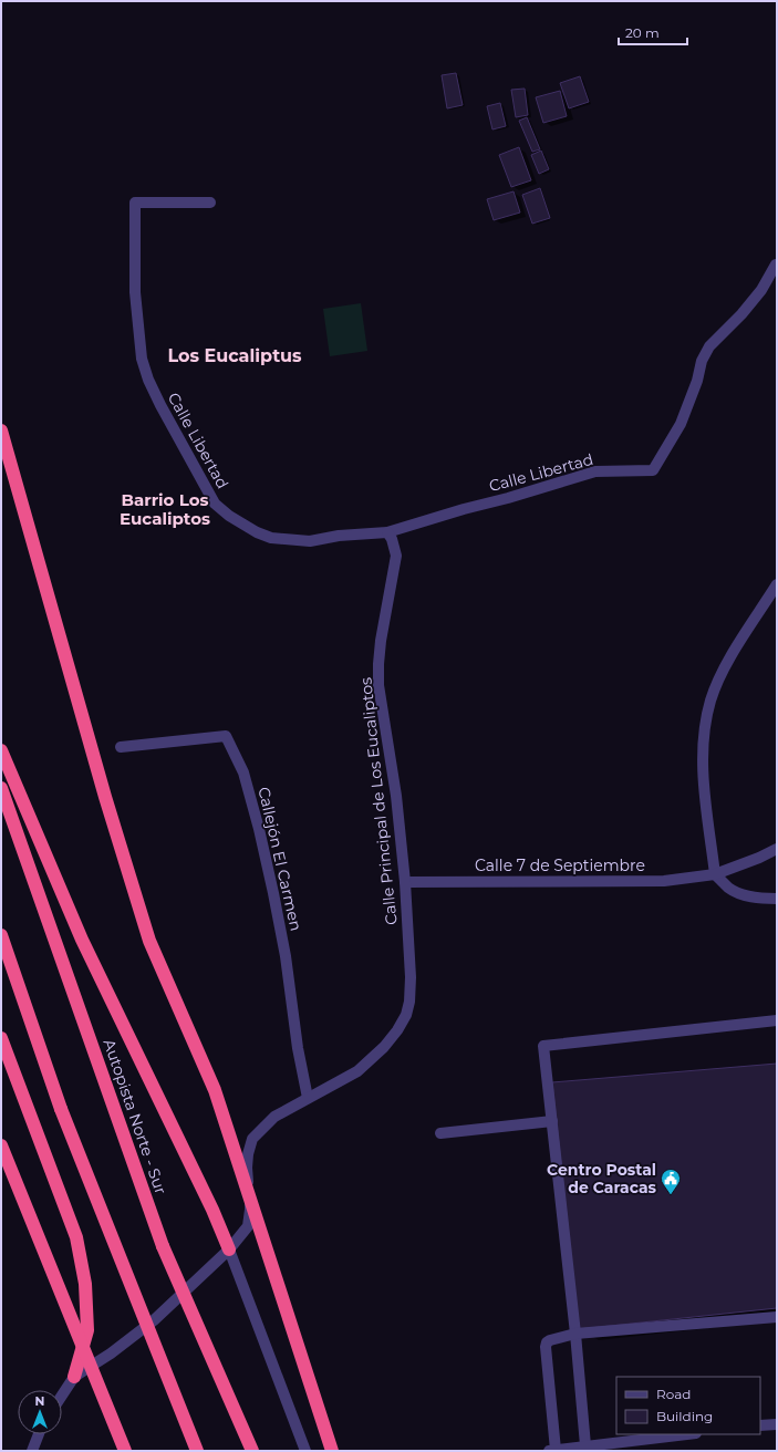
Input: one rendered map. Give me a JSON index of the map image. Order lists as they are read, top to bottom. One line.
{"streets":{"highway":["Autopista Norte - Sur"],"street":["Calle Libertad","Calle Principal de Los Eucaliptos","Callejón El Carmen","Calle 7 de Septiembre"]},"crossings":[["Calle Libertad","Calle Principal de Los Eucaliptos"],["Calle Principal de Los Eucaliptos","Callejón El Carmen"],["Calle Principal de Los Eucaliptos","Calle 7 de Septiembre"]],"districts":["Los Eucaliptus","Barrio Los Eucaliptos"],"places":{"public building":["Centro Postal de Caracas"]},"legend":["Road","Building"],"scale_bar":"20 m","north":"top"}
